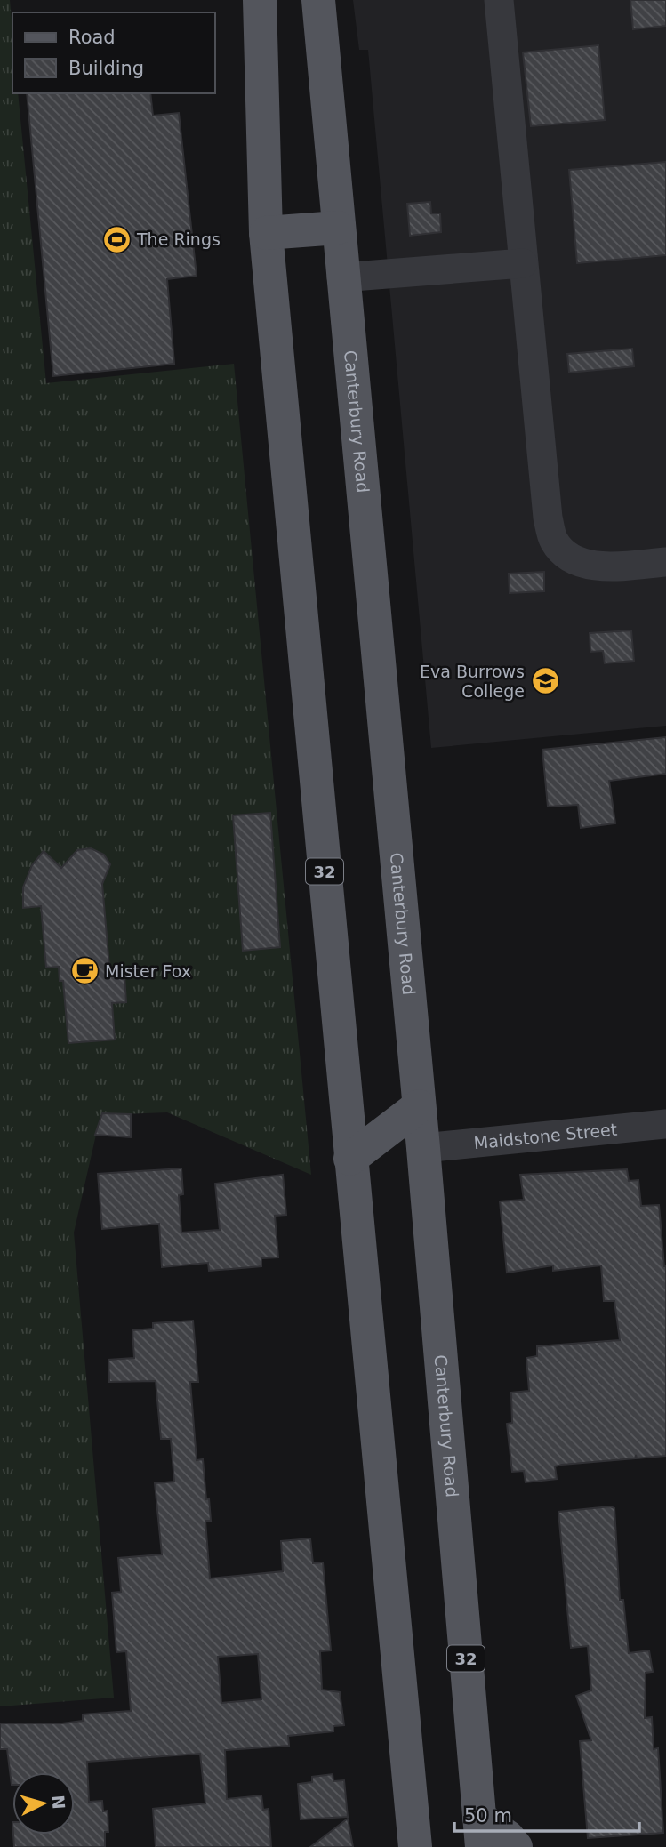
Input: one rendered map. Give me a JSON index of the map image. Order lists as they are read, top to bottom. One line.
{"streets":{"main road":["Canterbury Road","32"],"street":["Maidstone Street"]},"crossings":[["Canterbury Road","Maidstone Street"]],"places":{"sports":["The Rings"],"school or university":["Eva Burrows College"],"cafe":["Mister Fox"]},"legend":["Road","Building"],"scale_bar":"50 m","north":"right"}
